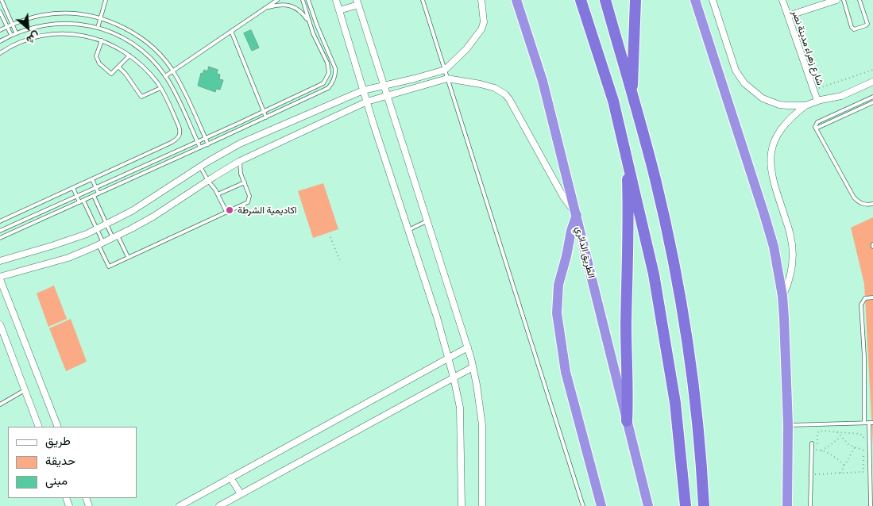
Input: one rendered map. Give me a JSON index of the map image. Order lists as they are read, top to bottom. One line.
{"streets":{"highway":["الطريق الدائري"],"street":["شارع زهراء مدينة نصر"]},"places":["اكاديمية الشرطة"],"legend":["طريق","حديقة","مبنى"],"north":"bottom right"}
